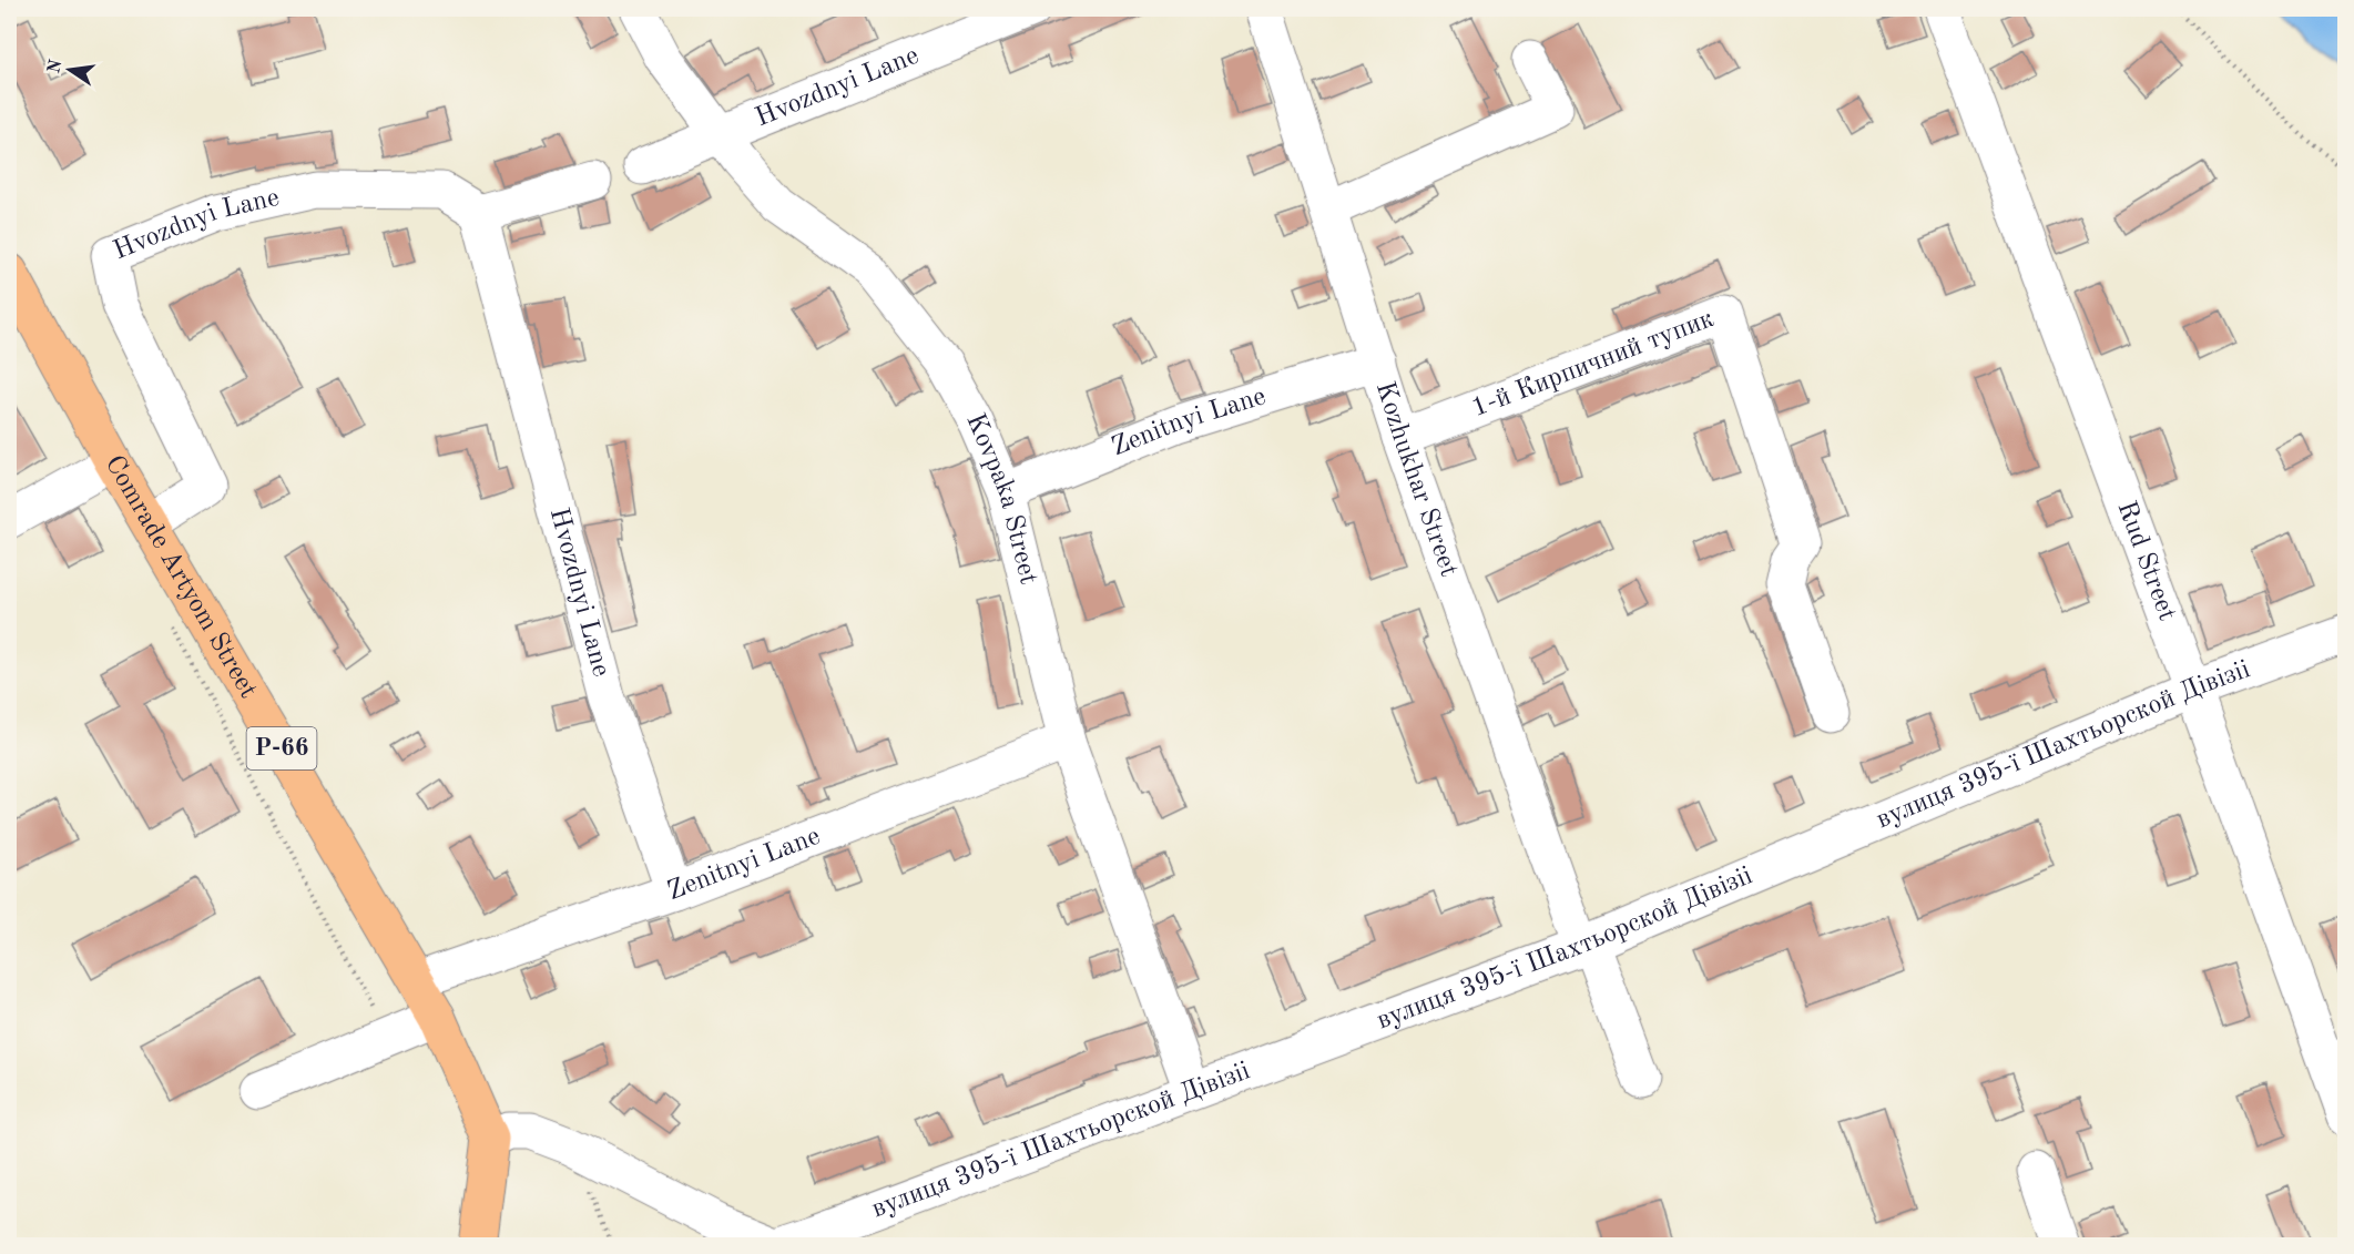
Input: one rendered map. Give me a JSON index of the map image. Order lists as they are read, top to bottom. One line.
{"streets":{"main road":["Comrade Artyom Street","Р-66"],"street":["Hvozdnyi Lane","1-й Кирпичний тупик","Zenitnyi Lane","Kozhukhar Street","Kovpaka Street","Rud Street","вулиця 395-ї Шахтьорской Дівізіі"]},"crossings":[["Hvozdnyi Lane","Zenitnyi Lane"],["Hvozdnyi Lane","Kovpaka Street"],["Hvozdnyi Lane","Comrade Artyom Street"],["1-й Кирпичний тупик","Kozhukhar Street"],["Zenitnyi Lane","Kozhukhar Street"],["Zenitnyi Lane","Kovpaka Street"],["Zenitnyi Lane","Comrade Artyom Street"],["Kozhukhar Street","вулиця 395-ї Шахтьорской Дівізіі"],["Kovpaka Street","вулиця 395-ї Шахтьорской Дівізіі"],["Rud Street","вулиця 395-ї Шахтьорской Дівізіі"],["Comrade Artyom Street","вулиця 395-ї Шахтьорской Дівізіі"]],"north":"left"}
